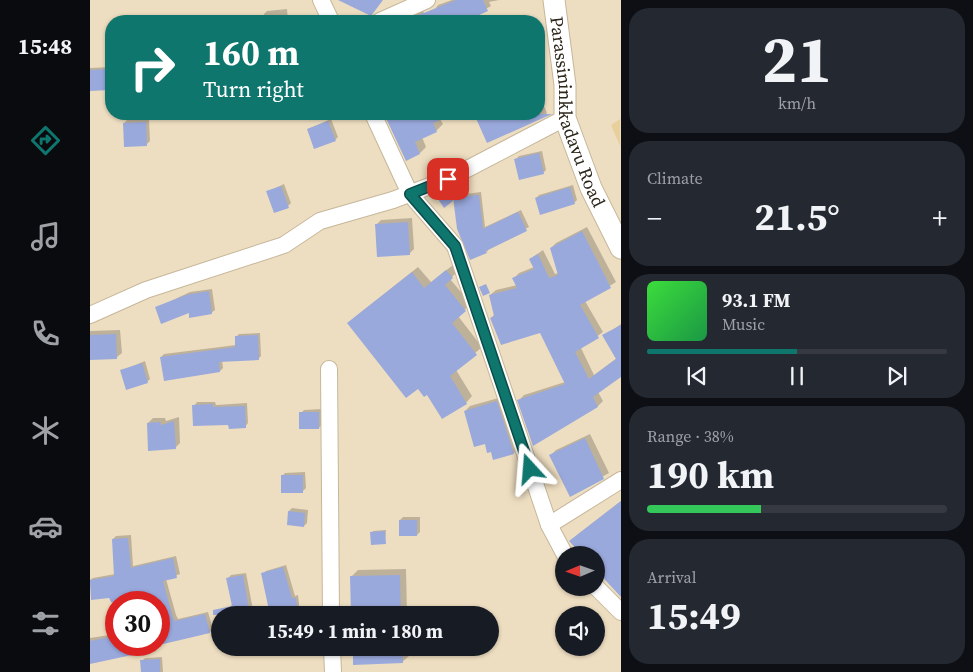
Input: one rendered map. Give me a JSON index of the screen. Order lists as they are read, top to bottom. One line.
{"streets":{"main road":["Parassininkkadavu Road"]},"north":"left","page":{"tabs":"15:48","tile":[["21","km/h"],"Climate",["Range · 38%","190 km"],["Arrival","15:49"]],"turn":["160 m","Turn right"],"heat":["−","21.5°","+"],"song":["93.1 FM","Music"],"limit":"30","trip":"15:49 · 1 min · 180 m"}}
